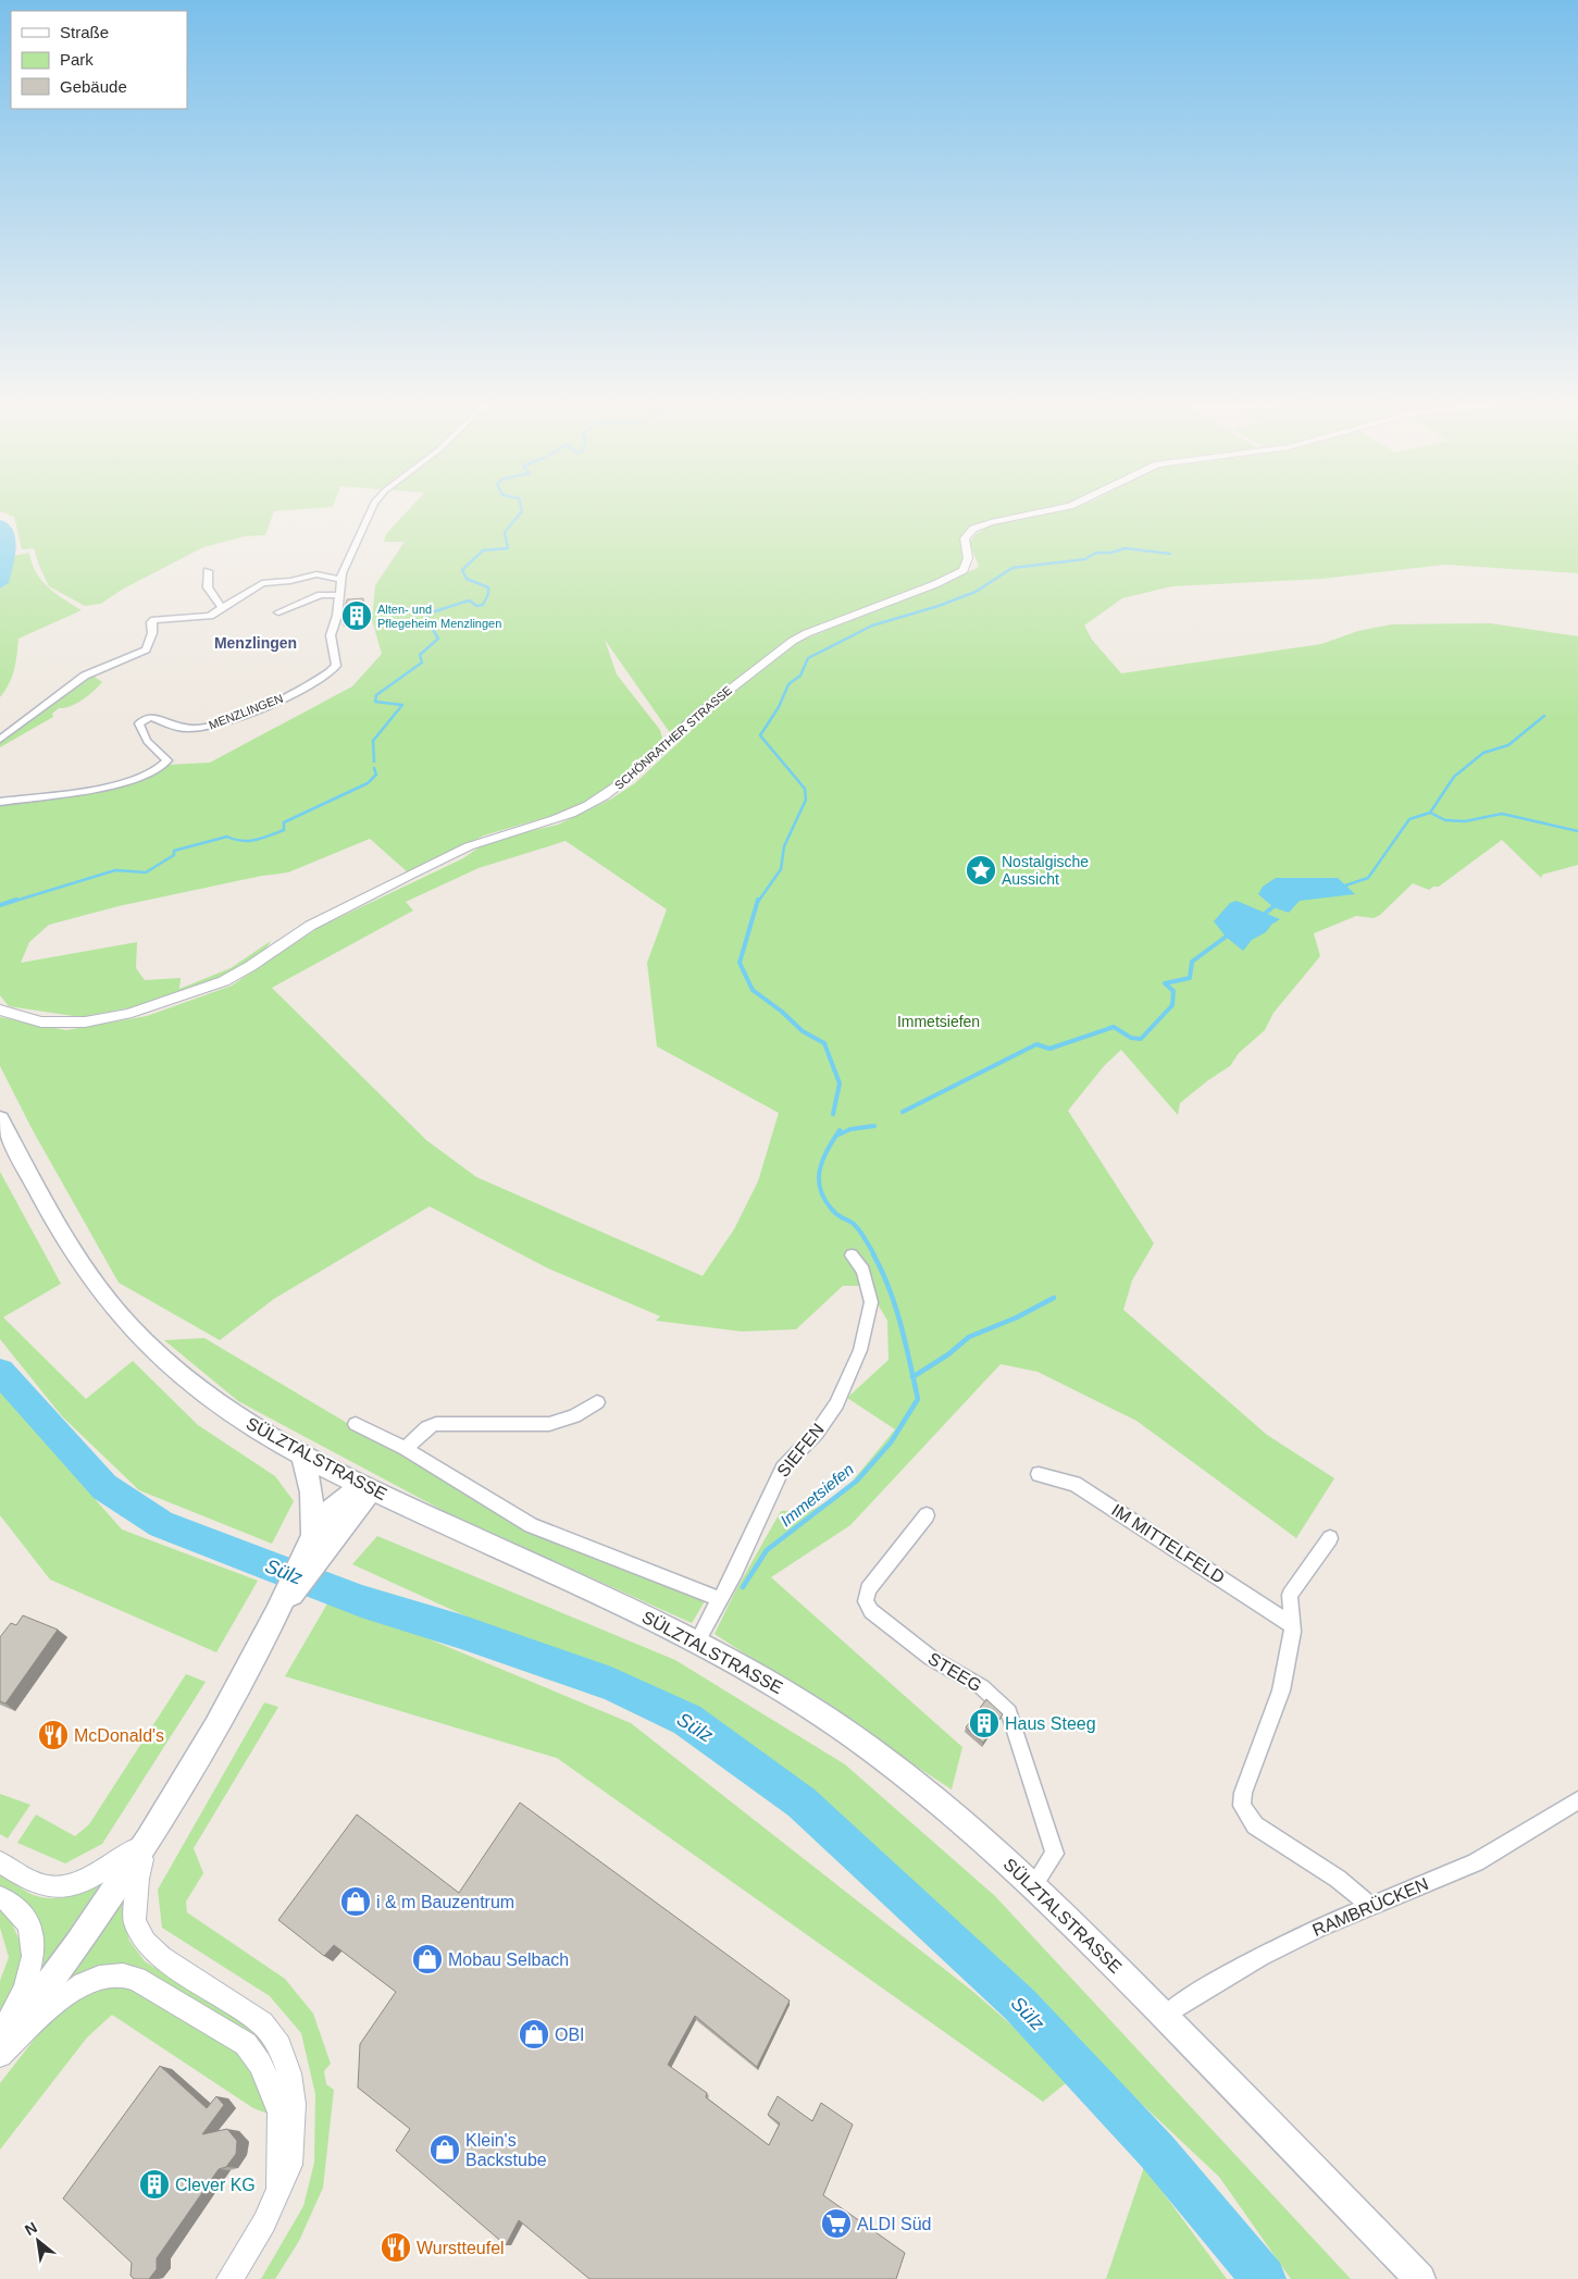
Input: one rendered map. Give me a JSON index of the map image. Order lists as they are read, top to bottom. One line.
{"streets":{"main road":["SÜLZTALSTRASSE"],"street":["MENZLINGEN","SCHÖNRATHER STRASSE","SIEFEN","IM MITTELFELD","STEEG","RAMBRÜCKEN"]},"crossings":[["SIEFEN","SÜLZTALSTRASSE"],["SÜLZTALSTRASSE","STEEG"],["SÜLZTALSTRASSE","RAMBRÜCKEN"]],"districts":["Menzlingen"],"water":["Immetsiefen","Sülz"],"parks":["Immetsiefen"],"places":{"building":["Alten- und Pflegeheim Menzlingen","Haus Steeg","Clever KG"],"place":["Nostalgische Aussicht"],"restaurant":["McDonald's","Wurstteufel"],"shop":["i & m Bauzentrum","Mobau Selbach","OBI","Klein's Backstube"],"supermarket":["ALDI Süd"]},"legend":["Straße","Park","Gebäude"],"north":"top left"}
